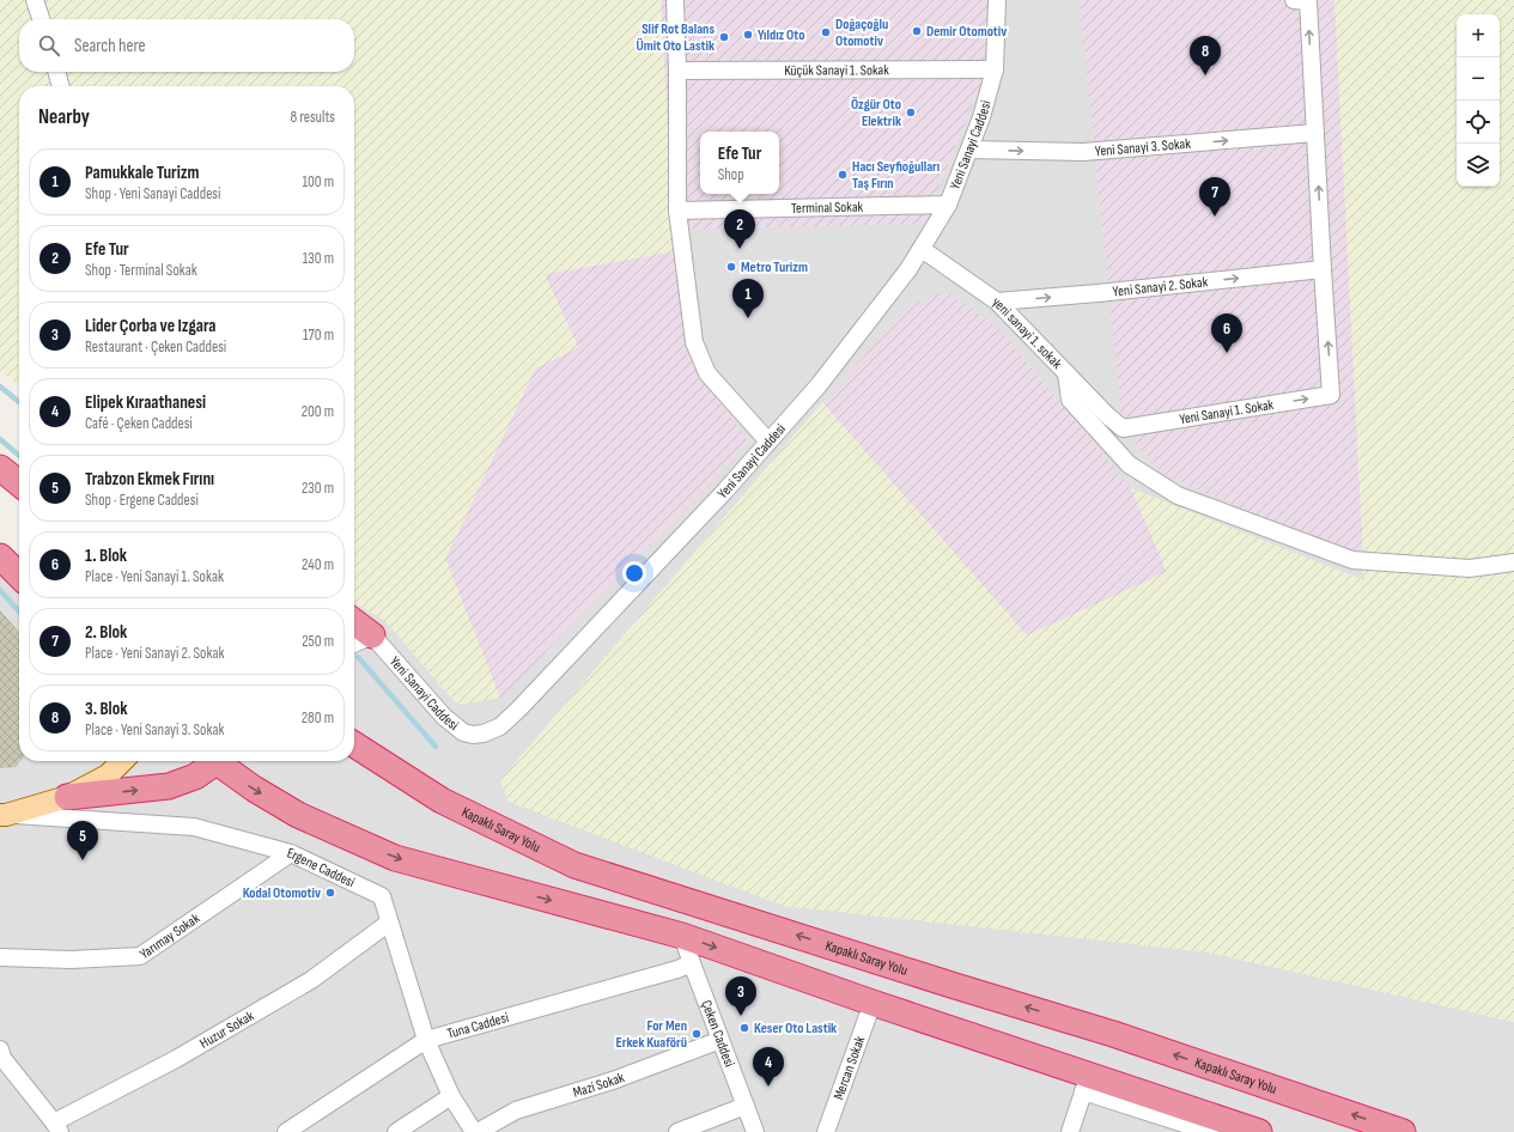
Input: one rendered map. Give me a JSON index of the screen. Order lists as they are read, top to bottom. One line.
{"streets":{"highway":["Kapaklı Saray Yolu"],"street":["Küçük Sanayi 1. Sokak","Yeni Sanayi Caddesi","Yeni Sanayi 3. Sokak","Terminal Sokak","Yeni Sanayi 2. Sokak","yeni sanayi 1. sokak","Yeni Sanayi 1. Sokak","Ergene Caddesi","Yarımay Sokak","Tuna Caddesi","Huzur Sokak","Çeken Caddesi","Mercan Sokak","Mazi Sokak"]},"crossings":[["Küçük Sanayi 1. Sokak","Yeni Sanayi Caddesi"],["Yeni Sanayi Caddesi","Yeni Sanayi 3. Sokak"],["Yeni Sanayi Caddesi","Terminal Sokak"],["Yeni Sanayi Caddesi","yeni sanayi 1. sokak"],["Yeni Sanayi 2. Sokak","yeni sanayi 1. sokak"],["Yeni Sanayi 2. Sokak","Yeni Sanayi 1. Sokak"],["yeni sanayi 1. sokak","Yeni Sanayi 1. Sokak"],["Ergene Caddesi","Yarımay Sokak"],["Ergene Caddesi","Tuna Caddesi"],["Ergene Caddesi","Huzur Sokak"],["Ergene Caddesi","Mazi Sokak"],["Tuna Caddesi","Çeken Caddesi"],["Çeken Caddesi","Mazi Sokak"]],"one_way":["Yeni Sanayi 3. Sokak","Yeni Sanayi 2. Sokak"],"places":["Demir Otomotiv","Doğaçoğlu Otomotiv","Yıldız Oto","Slif Rot Balans Ümit Oto Lastik","Özgür Oto Elektrik","Hacı Seyfioğulları Taş Fırın","Metro Turizm","Kodal Otomotiv","Keser Oto Lastik","For Men Erkek Kuaförü"],"page":{"map_buttons":["+","−"],"search":"Search here","pins":["8","7","2","1","6","5","3","4"],"heading":["Nearby","8 results"],"popup":["Efe Tur","Shop"],"list":[{"mark":"1","name":"Pamukkale Turizm","note":"Shop · Yeni Sanayi Caddesi","value":"100 m"},{"mark":"2","name":"Efe Tur","note":"Shop · Terminal Sokak","value":"130 m"},{"mark":"3","name":"Lider Çorba ve Izgara","note":"Restaurant · Çeken Caddesi","value":"170 m"},{"mark":"4","name":"Elipek Kıraathanesi","note":"Café · Çeken Caddesi","value":"200 m"},{"mark":"5","name":"Trabzon Ekmek Fırını","note":"Shop · Ergene Caddesi","value":"230 m"},{"mark":"6","name":"1. Blok","note":"Place · Yeni Sanayi 1. Sokak","value":"240 m"},{"mark":"7","name":"2. Blok","note":"Place · Yeni Sanayi 2. Sokak","value":"250 m"},{"mark":"8","name":"3. Blok","note":"Place · Yeni Sanayi 3. Sokak","value":"280 m"}]}}
